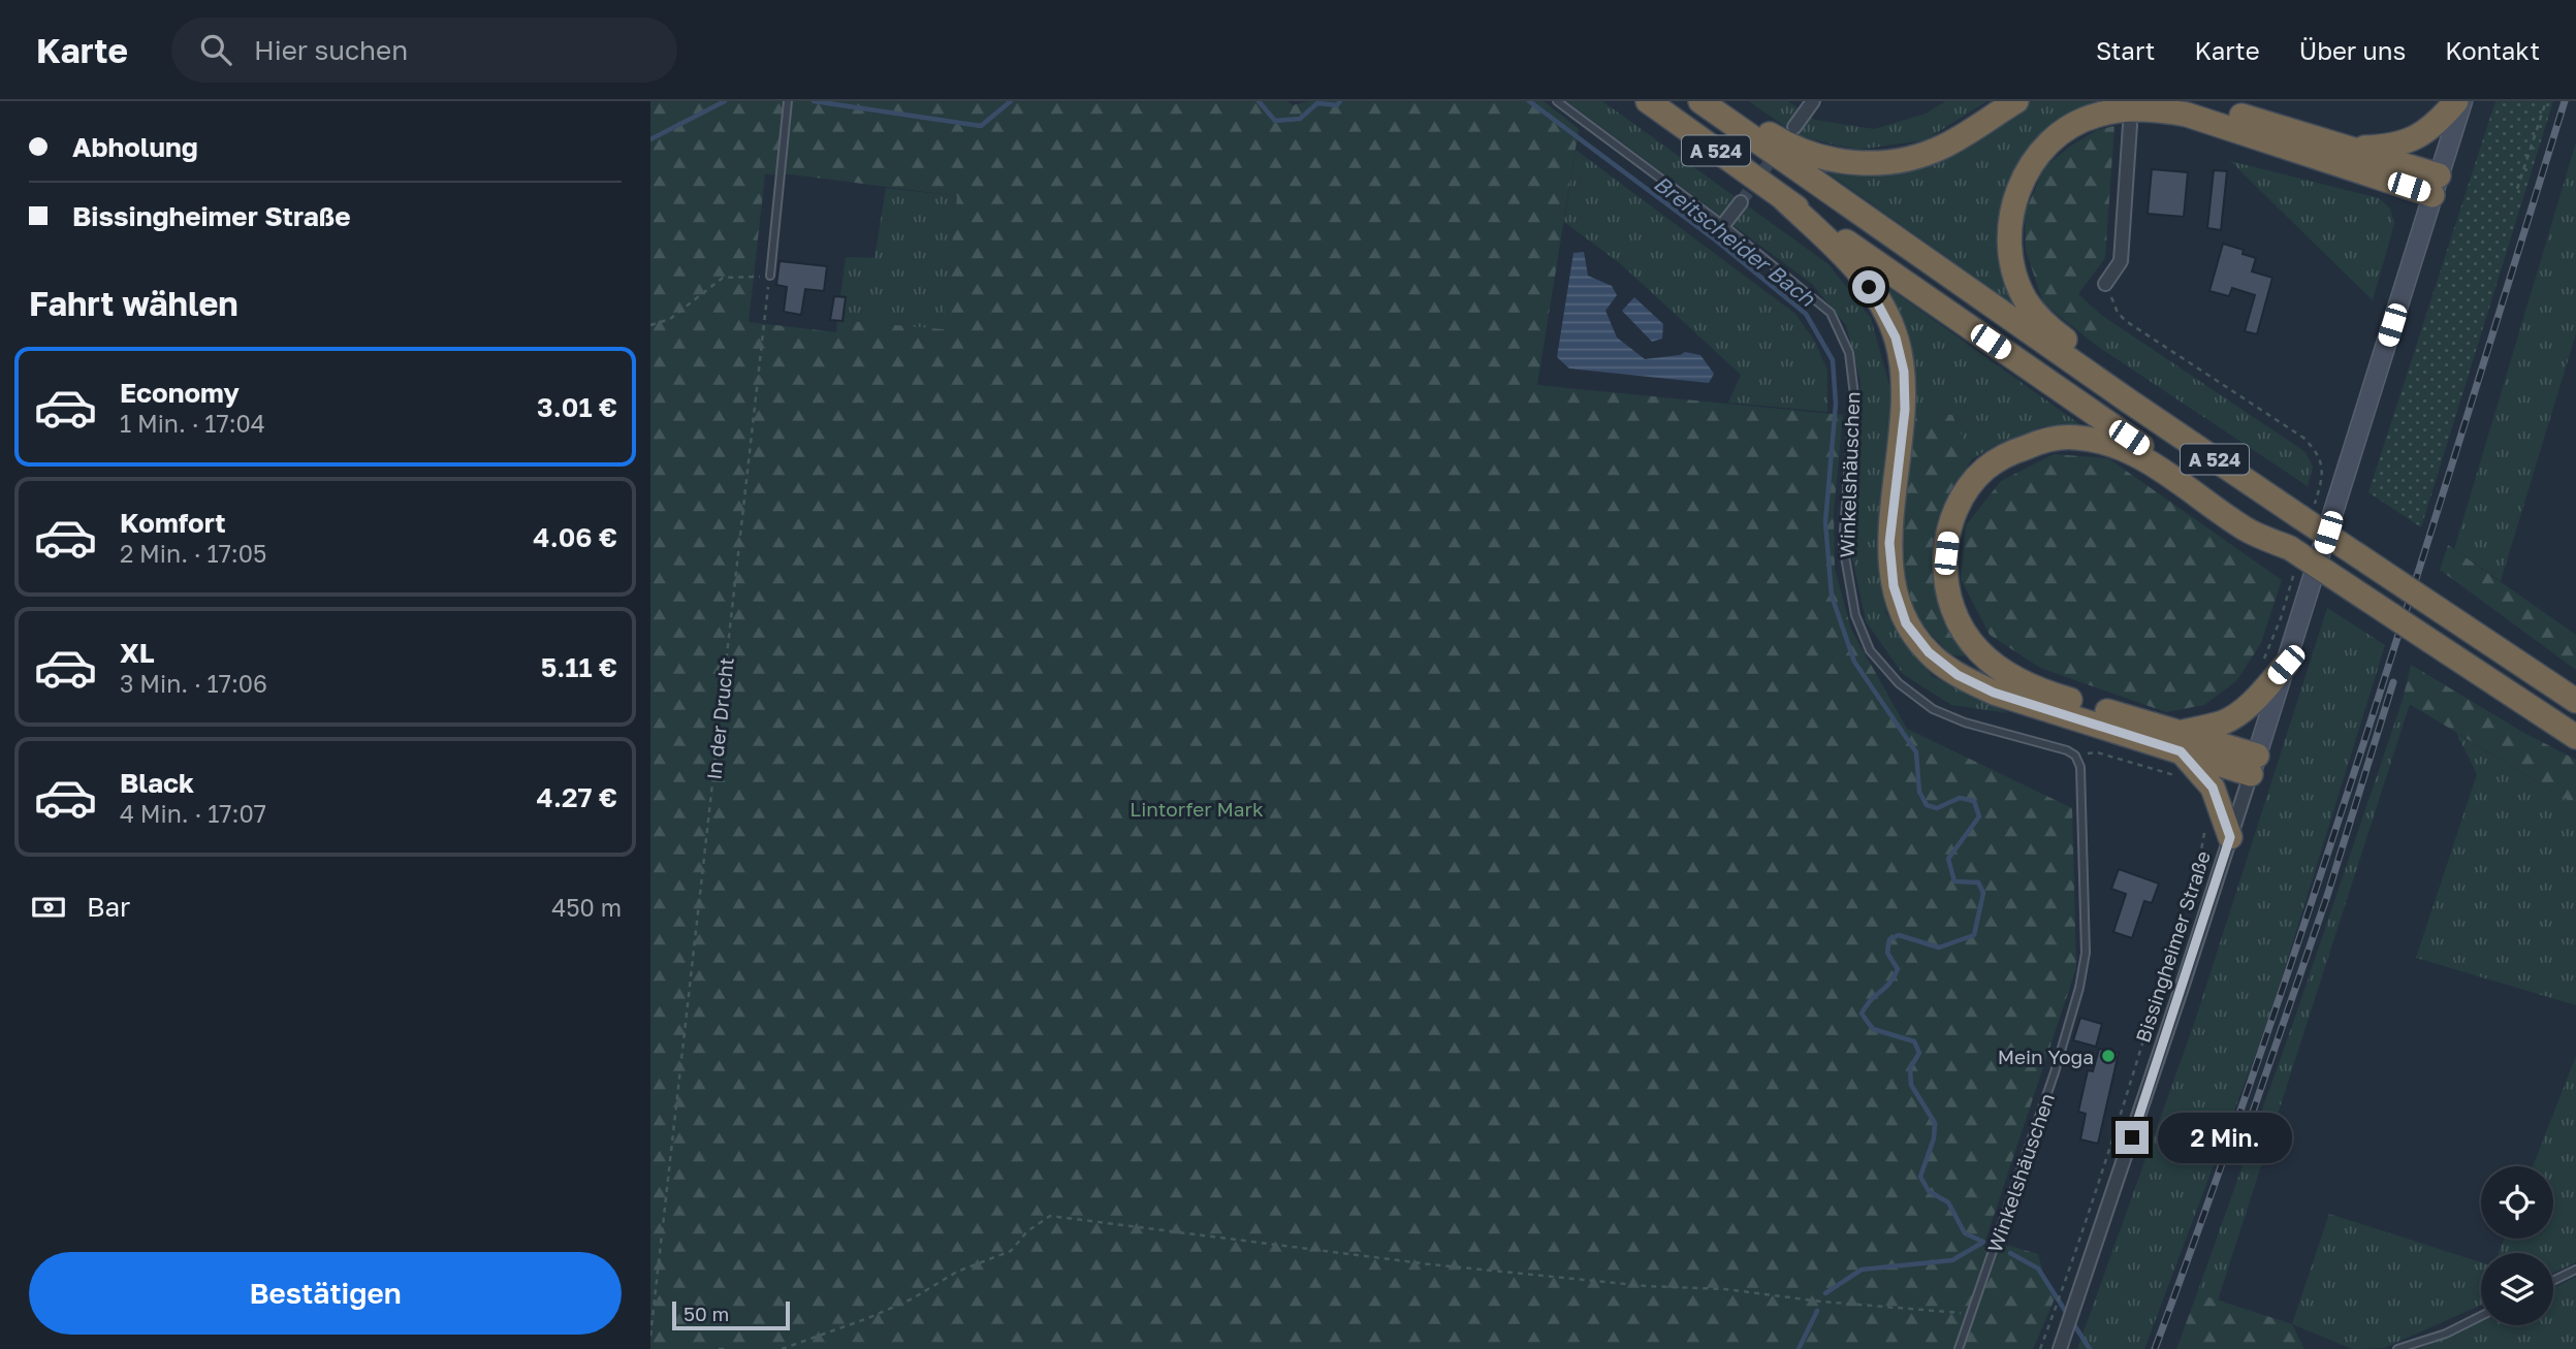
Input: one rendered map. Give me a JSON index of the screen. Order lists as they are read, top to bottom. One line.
{"streets":{"highway":["A 524"],"street":["Bissingheimer Straße"],"lane":["Winkelshäuschen"],"path":["In der Drucht"]},"water":["Breitscheider Bach"],"parks":["Lintorfer Mark"],"places":["Mein Yoga"],"scale_bar":"50 m","page":{"header":"Karte","search":"Hier suchen","nav":["Start","Karte","Über uns","Kontakt"],"banner":["Abholung","Bissingheimer Straße"],"heading":"Fahrt wählen","list":[{"name":"Economy","note":"1 Min. · 17:04","value":"3.01 €"},{"name":"Komfort","note":"2 Min. · 17:05","value":"4.06 €"},{"name":"XL","note":"3 Min. · 17:06","value":"5.11 €"},{"name":"Black","note":"4 Min. · 17:07","value":"4.27 €"}],"pay":["Bar","450 m"],"bubble":"2 Min.","buttons":"Bestätigen","scale":"50 m"}}
